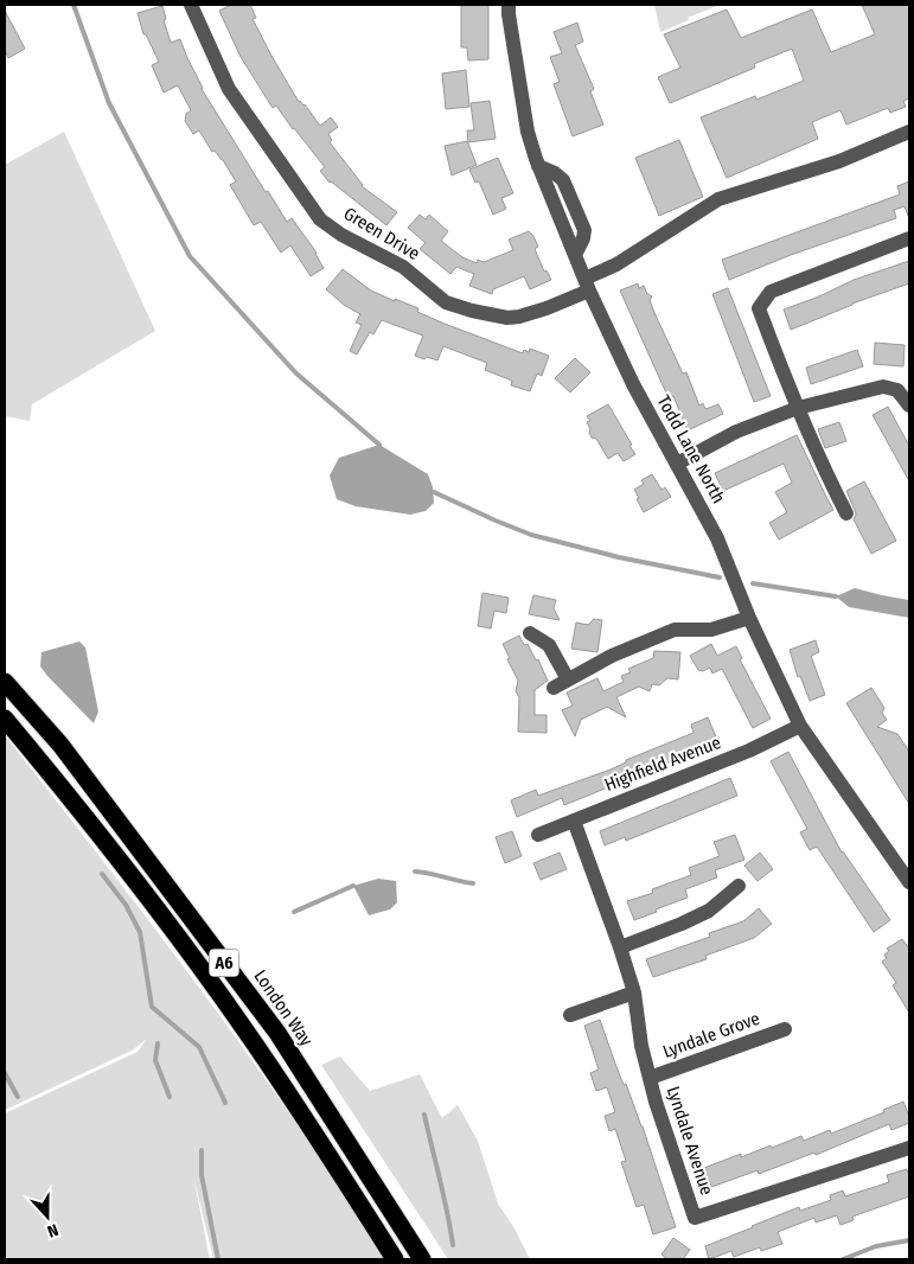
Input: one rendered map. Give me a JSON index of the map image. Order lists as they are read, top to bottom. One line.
{"streets":{"highway":["A6","London Way"],"street":["Green Drive","Todd Lane North","Highfield Avenue","Lyndale Grove","Lyndale Avenue"]},"crossings":[["Green Drive","Todd Lane North"],["Todd Lane North","Highfield Avenue"],["Highfield Avenue","Lyndale Avenue"],["Lyndale Grove","Lyndale Avenue"]],"north":"bottom"}
